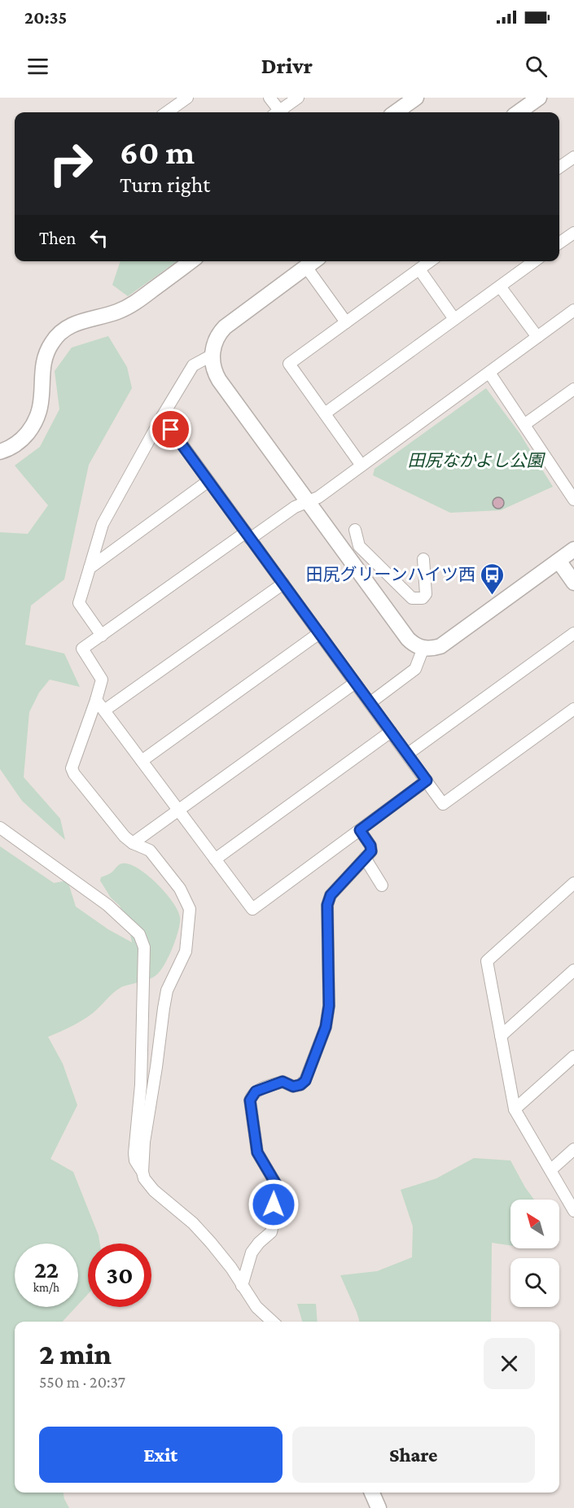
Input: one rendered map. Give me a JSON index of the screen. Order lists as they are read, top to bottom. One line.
{"parks":["田尻なかよし公園"],"places":{"bus stop":["田尻グリーンハイツ西"]},"north":"top left","page":{"status":"20:35","header":"Drivr","turn":["60 m","Turn right"],"then":"Then","speed":"22 km/h","limit":"30","heading":["2 min","550 m · 20:37"],"buttons":["Exit","Share"]}}
